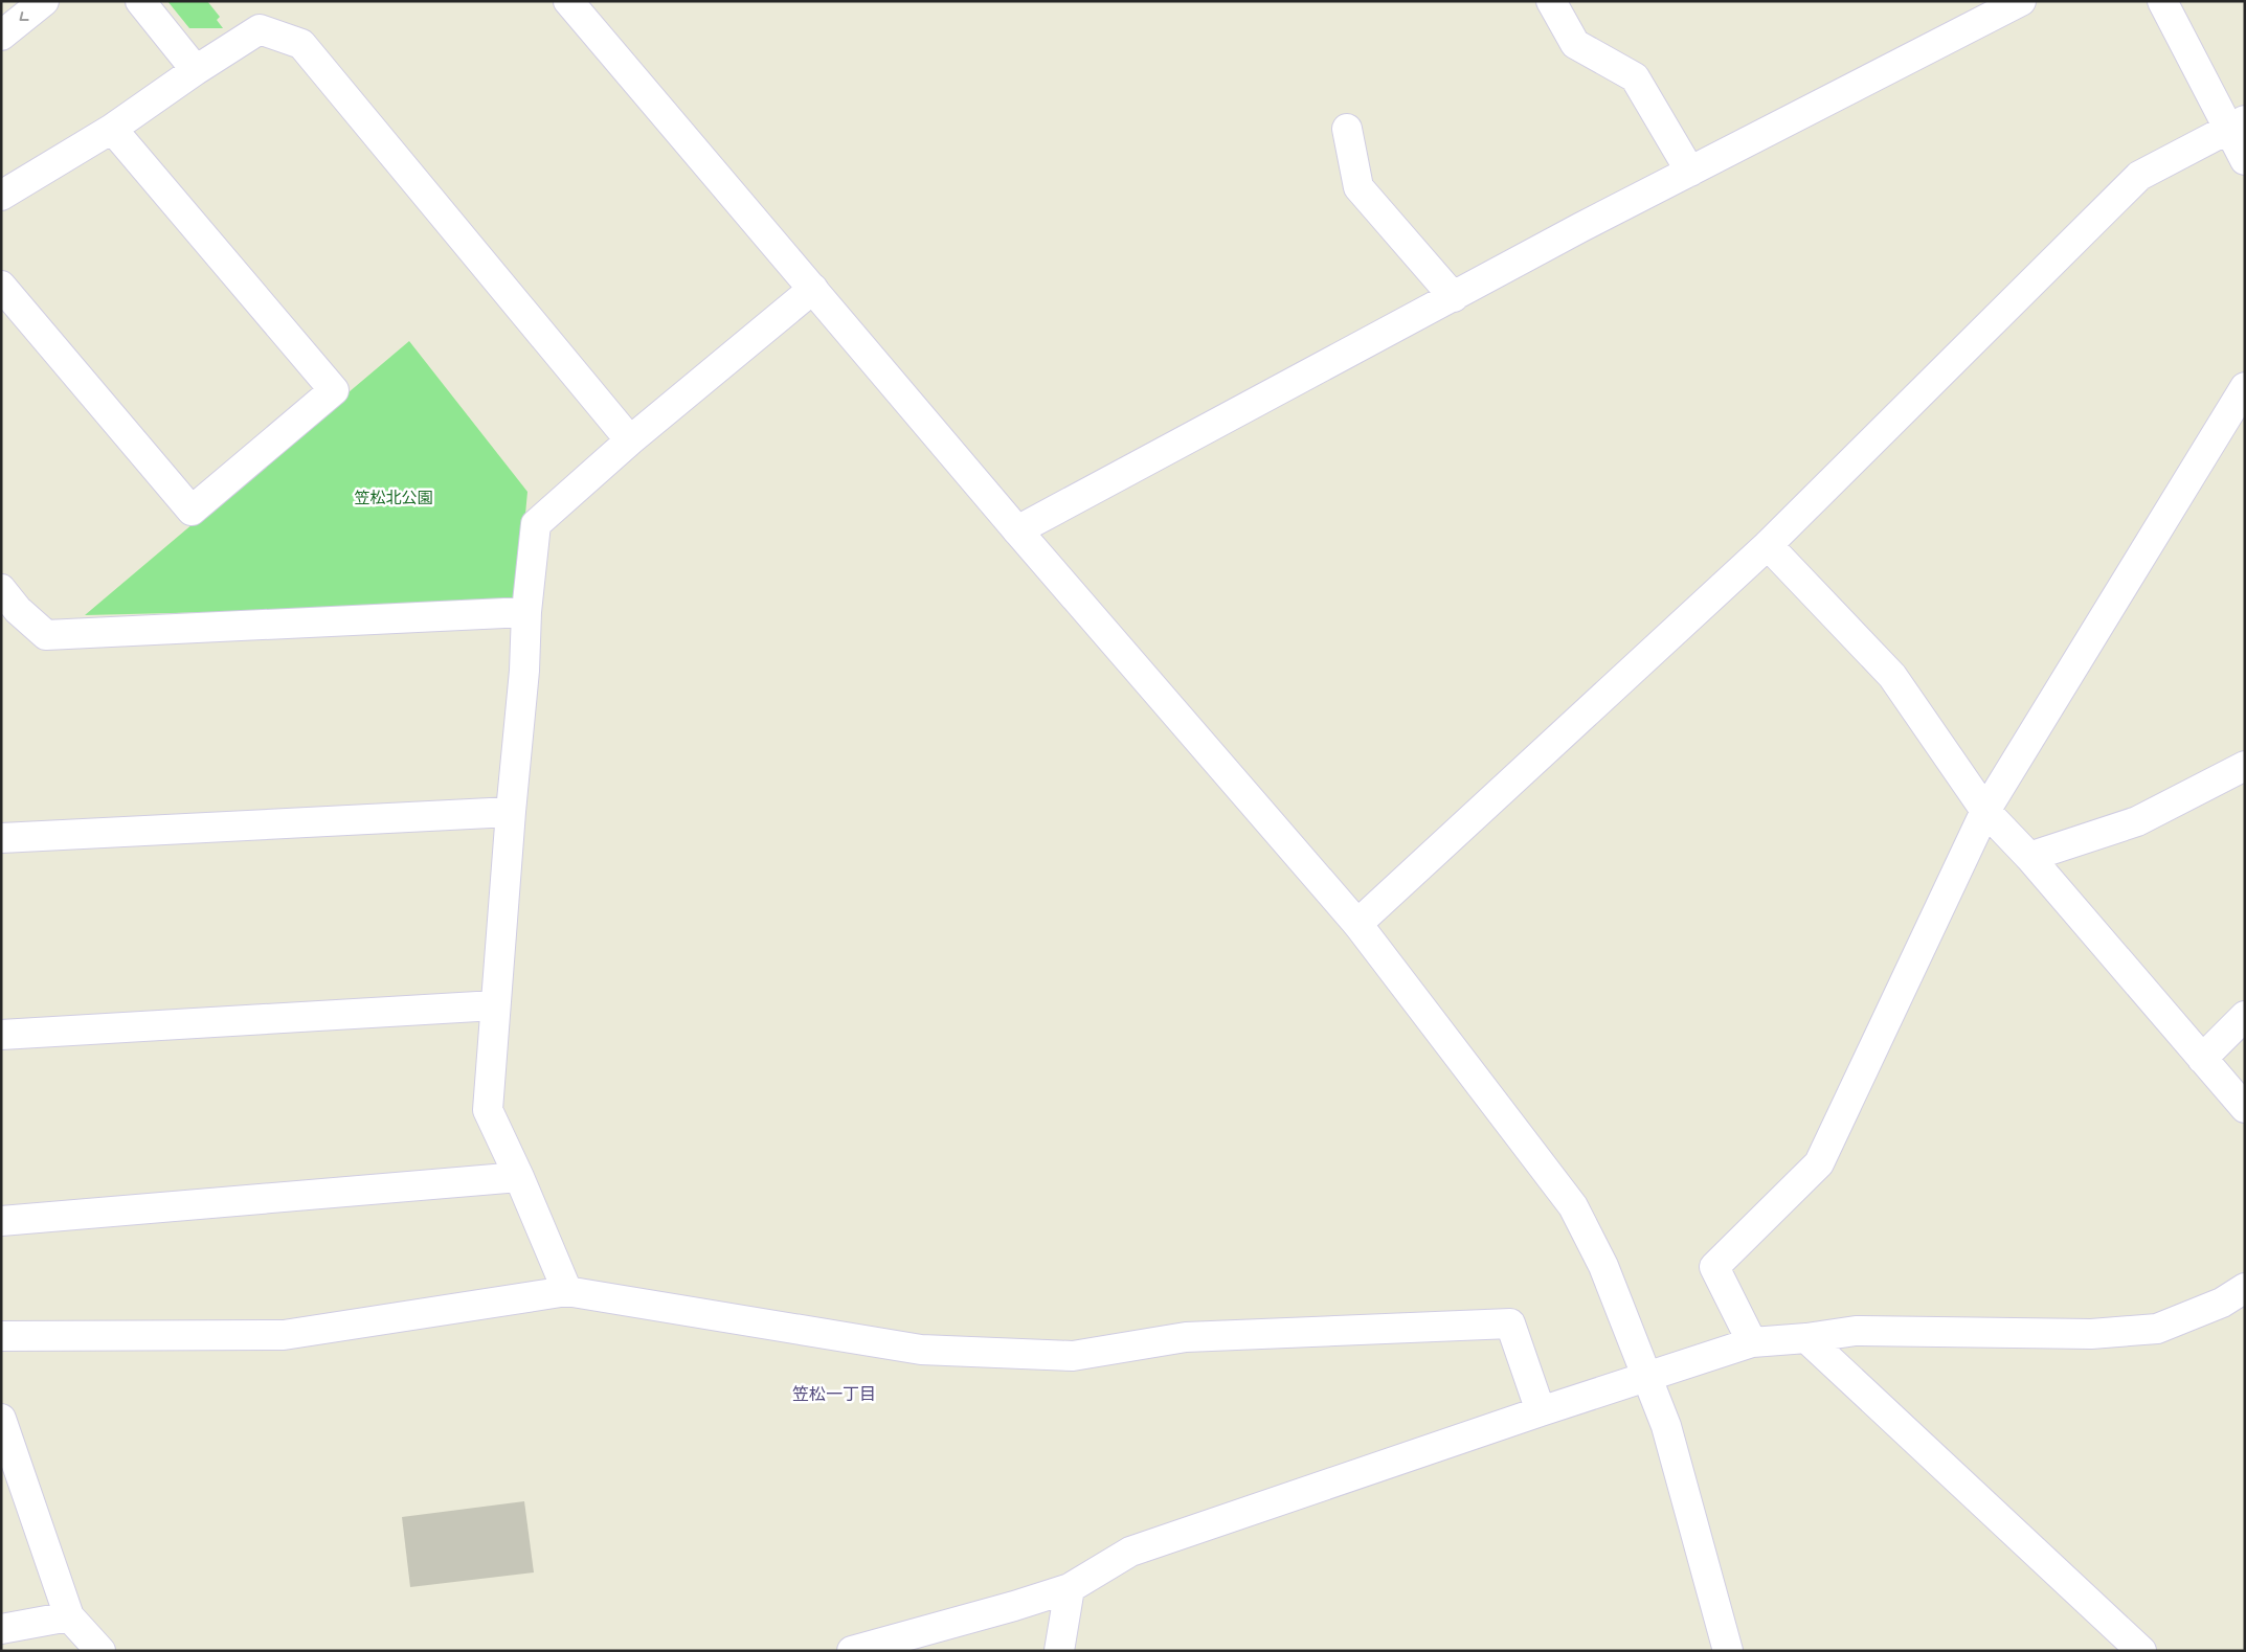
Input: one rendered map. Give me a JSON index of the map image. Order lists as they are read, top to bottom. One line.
{"districts":["笠松一丁目"],"parks":["笠松北公園"]}
